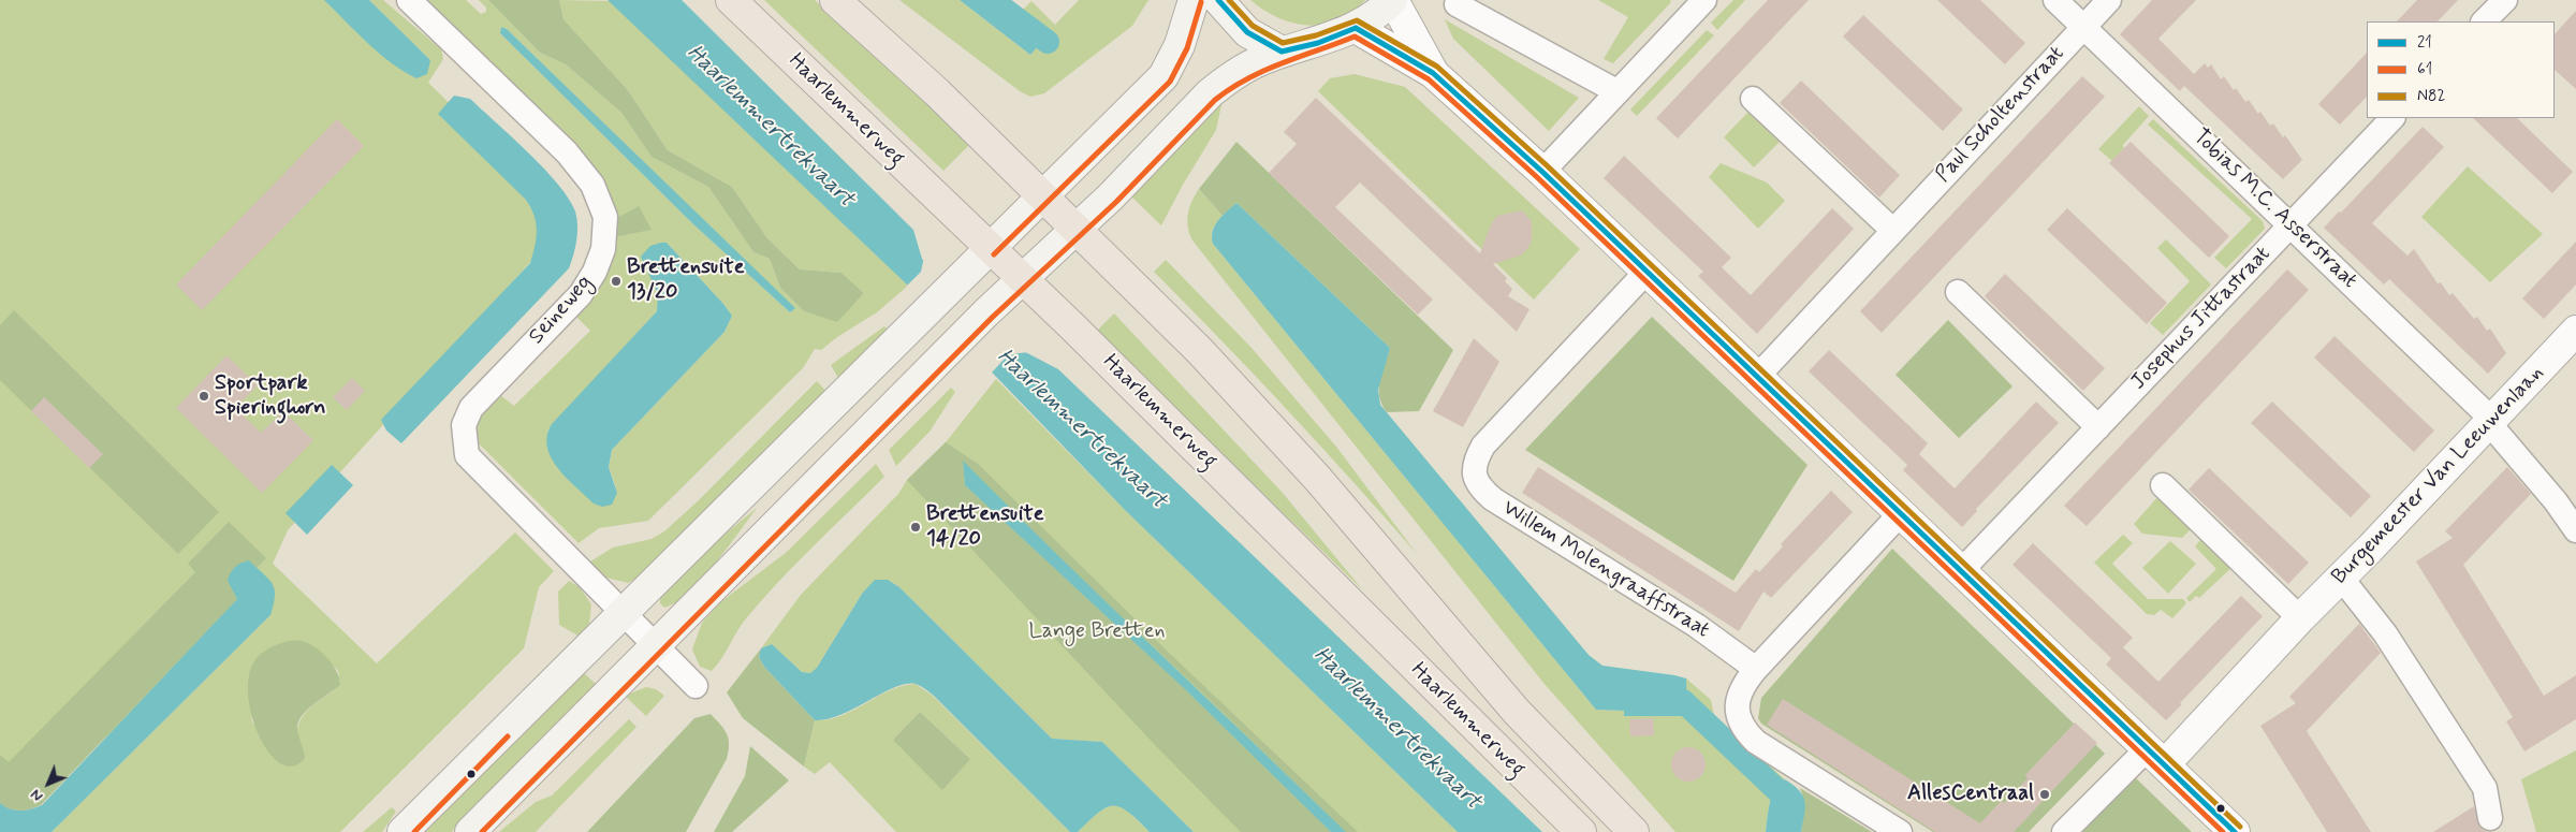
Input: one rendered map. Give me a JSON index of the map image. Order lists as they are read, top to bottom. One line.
{"streets":{"main road":["Haarlemmerweg"],"street":["Paul Scholtenstraat","Tobias M.C. Asserstraat","Seineweg","Josephus Jittastraat","Burgemeester Van Leeuwenlaan","Willem Molengraaffstraat"]},"crossings":[["Paul Scholtenstraat","Tobias M.C. Asserstraat"],["Tobias M.C. Asserstraat","Josephus Jittastraat"],["Tobias M.C. Asserstraat","Burgemeester Van Leeuwenlaan"]],"water":["Haarlemmertrekvaart"],"parks":["Lange Bretten"],"places":["Brettensuite 13/20","Sportpark Spieringhorn","Brettensuite 14/20","AllesCentraal"],"lines":["transit line 21","transit line N82","transit line 61"],"legend":["21","61","N82"],"north":"bottom left"}
